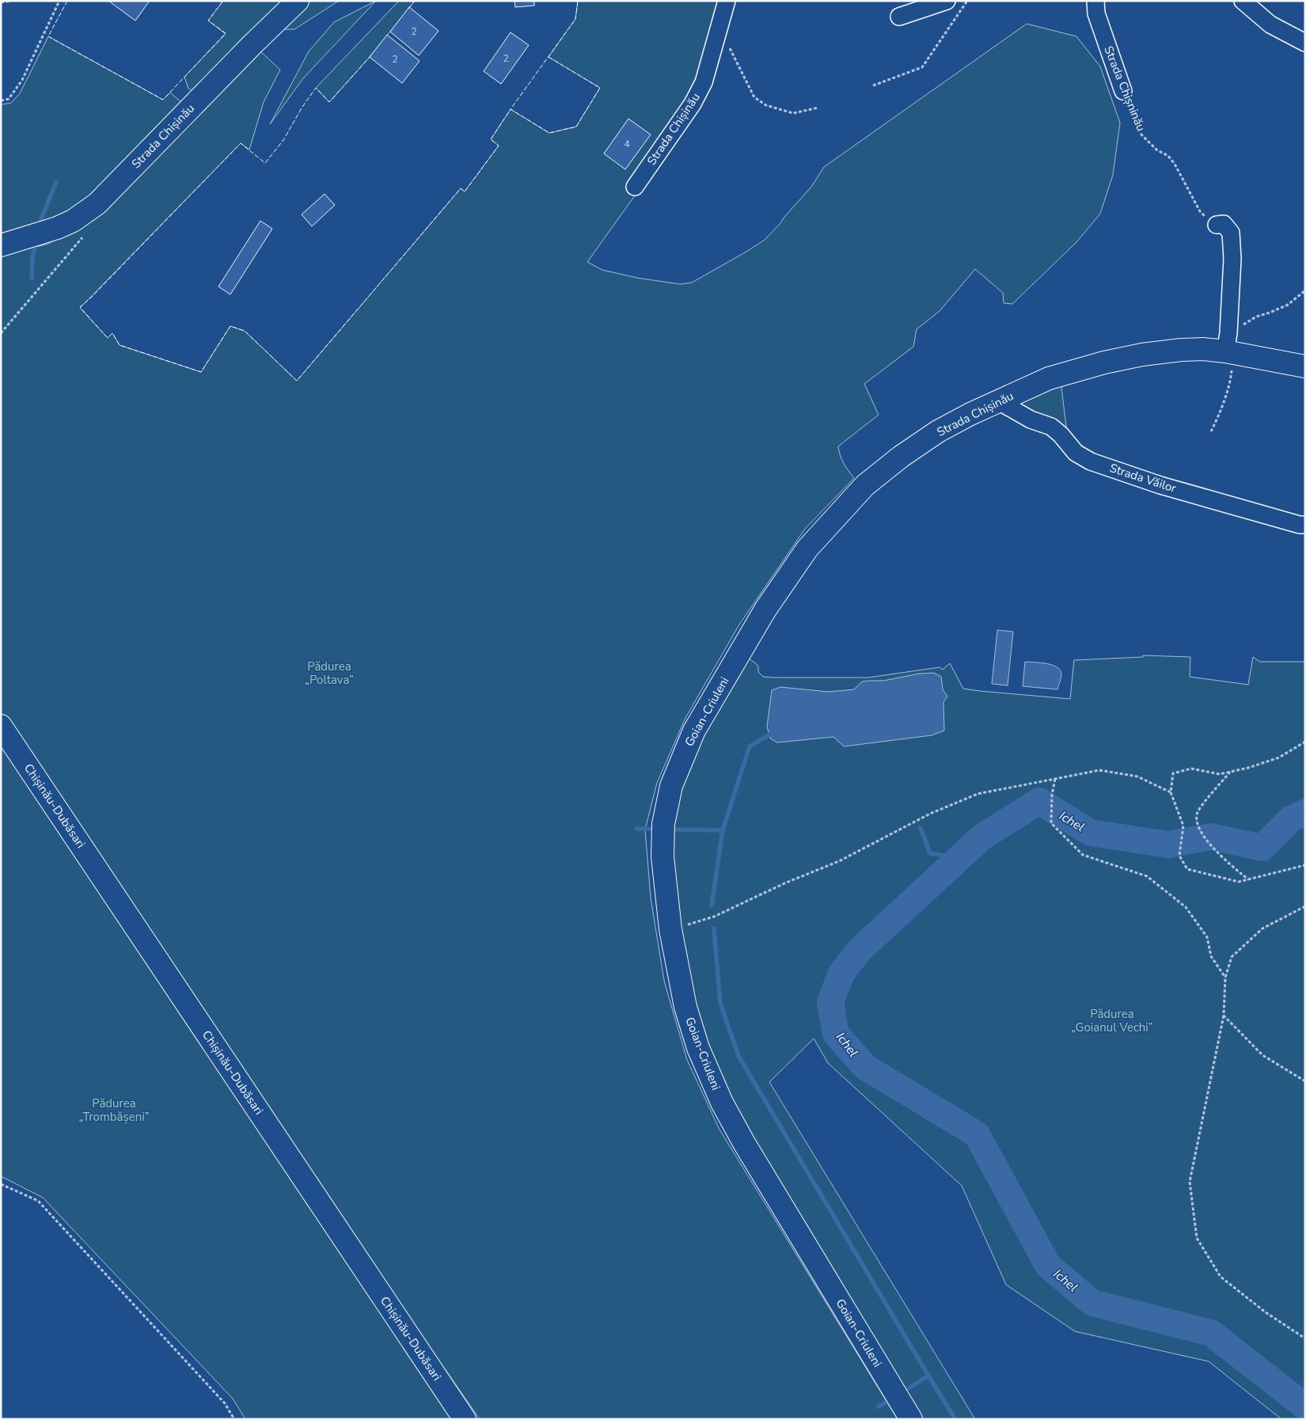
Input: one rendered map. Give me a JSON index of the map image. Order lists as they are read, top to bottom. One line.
{"streets":{"main road":["Strada Chișinău","Goian-Criuleni","Chișinău-Dubăsari"],"street":["Strada Chișninău","Strada Văilor"]},"crossings":[["Strada Chișinău","Strada Văilor"],["Strada Chișinău","Goian-Criuleni"]],"water":["Ichel"],"parks":["Pădurea „Poltava”","Pădurea „Goianul Vechi”","Pădurea „Trombășeni”"],"house_numbers":["2","2","2","4"]}
